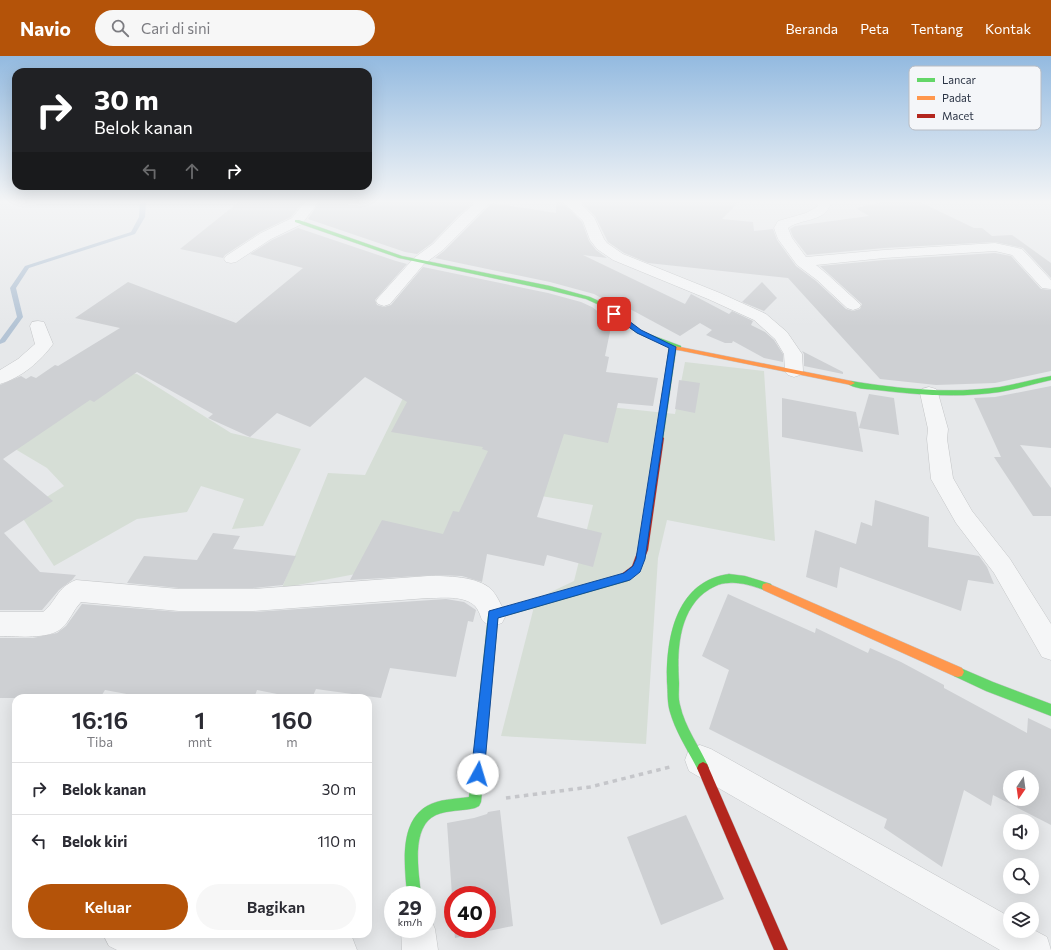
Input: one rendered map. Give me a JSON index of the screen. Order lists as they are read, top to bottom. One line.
{"legend":["Lancar","Padat","Macet"],"north":"bottom","page":{"header":"Navio","search":"Cari di sini","nav":["Beranda","Peta","Tentang","Kontak"],"turn":["30 m","Belok kanan"],"eta":["16:16","Tiba","1","mnt","160","m"],"list":[{"name":"Belok kanan","value":"30 m"},{"name":"Belok kiri","value":"110 m"}],"buttons":["Keluar","Bagikan"],"speed":"29 km/h","limit":"40"}}
